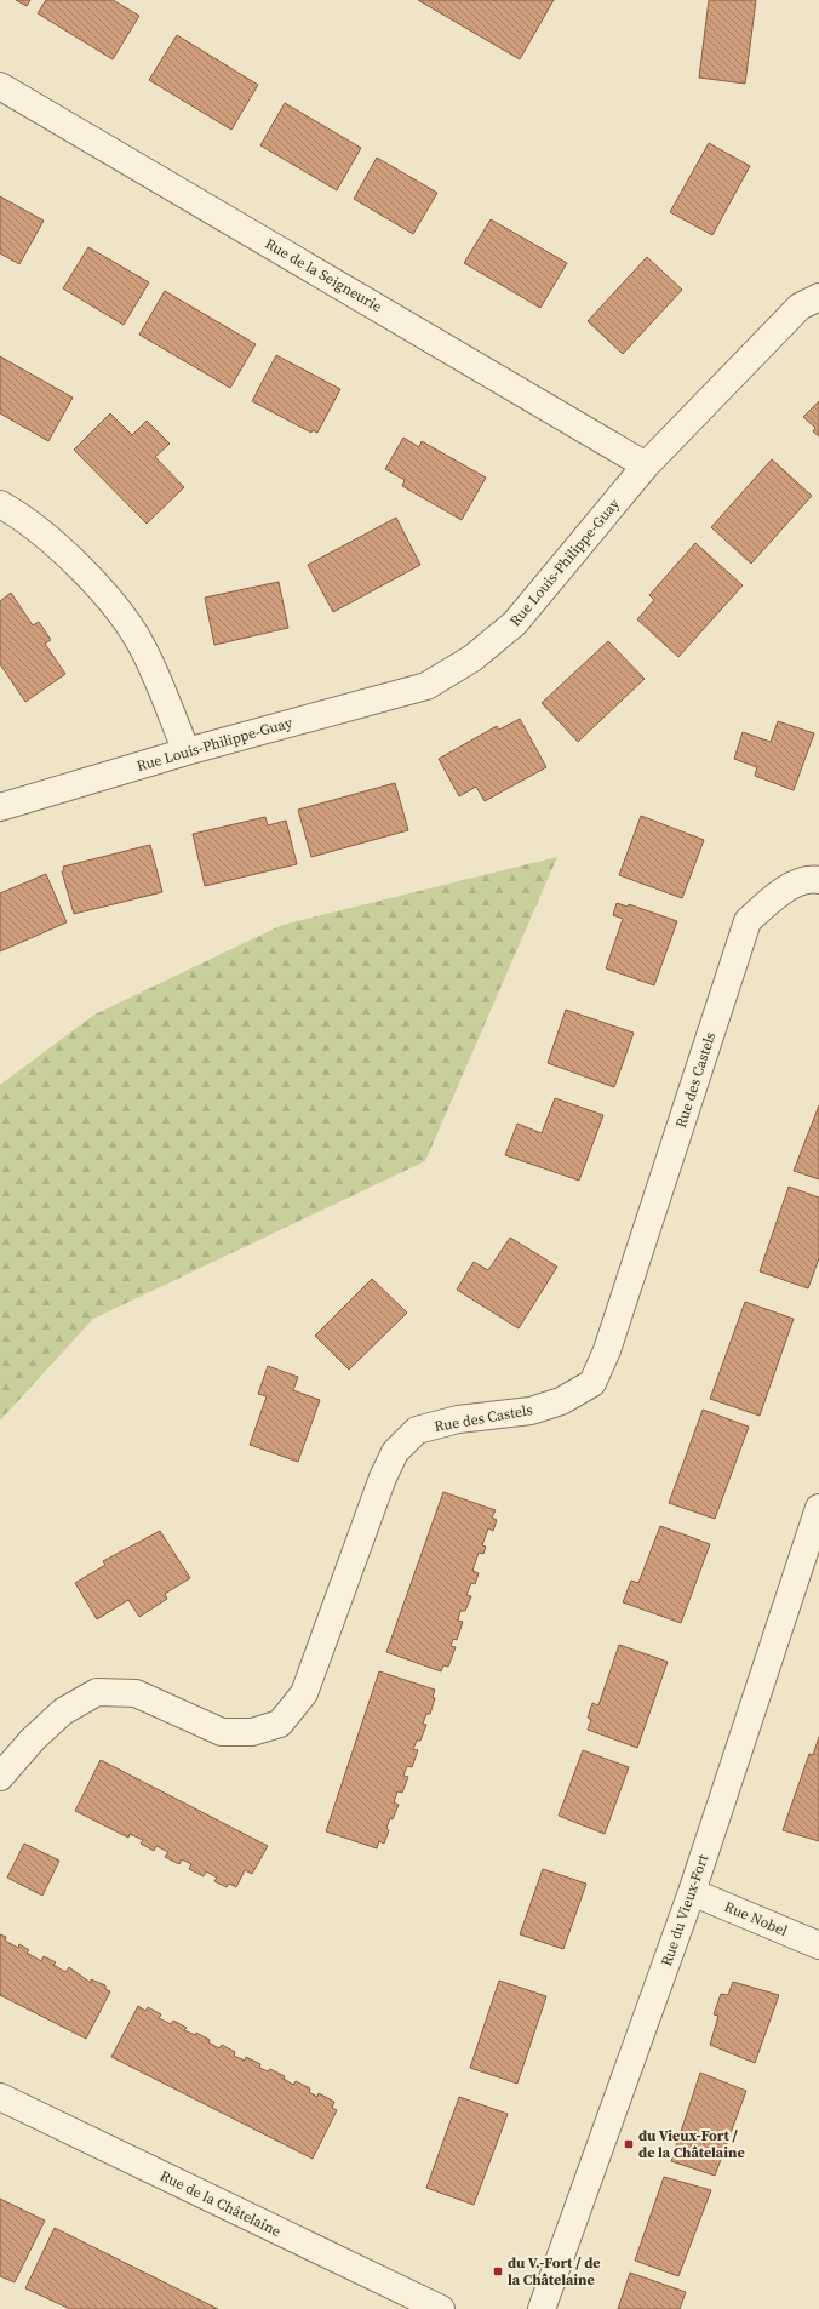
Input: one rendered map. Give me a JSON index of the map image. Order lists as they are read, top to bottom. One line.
{"streets":{"street":["Rue de la Seigneurie","Rue Louis-Philippe-Guay","Rue des Castels","Rue du Vieux-Fort","Rue Nobel","Rue de la Châtelaine"]},"crossings":[["Rue de la Seigneurie","Rue Louis-Philippe-Guay"],["Rue du Vieux-Fort","Rue Nobel"]],"places":{"transit":["du Vieux-Fort / de la Châtelaine","du V.-Fort / de la Châtelaine"]}}
